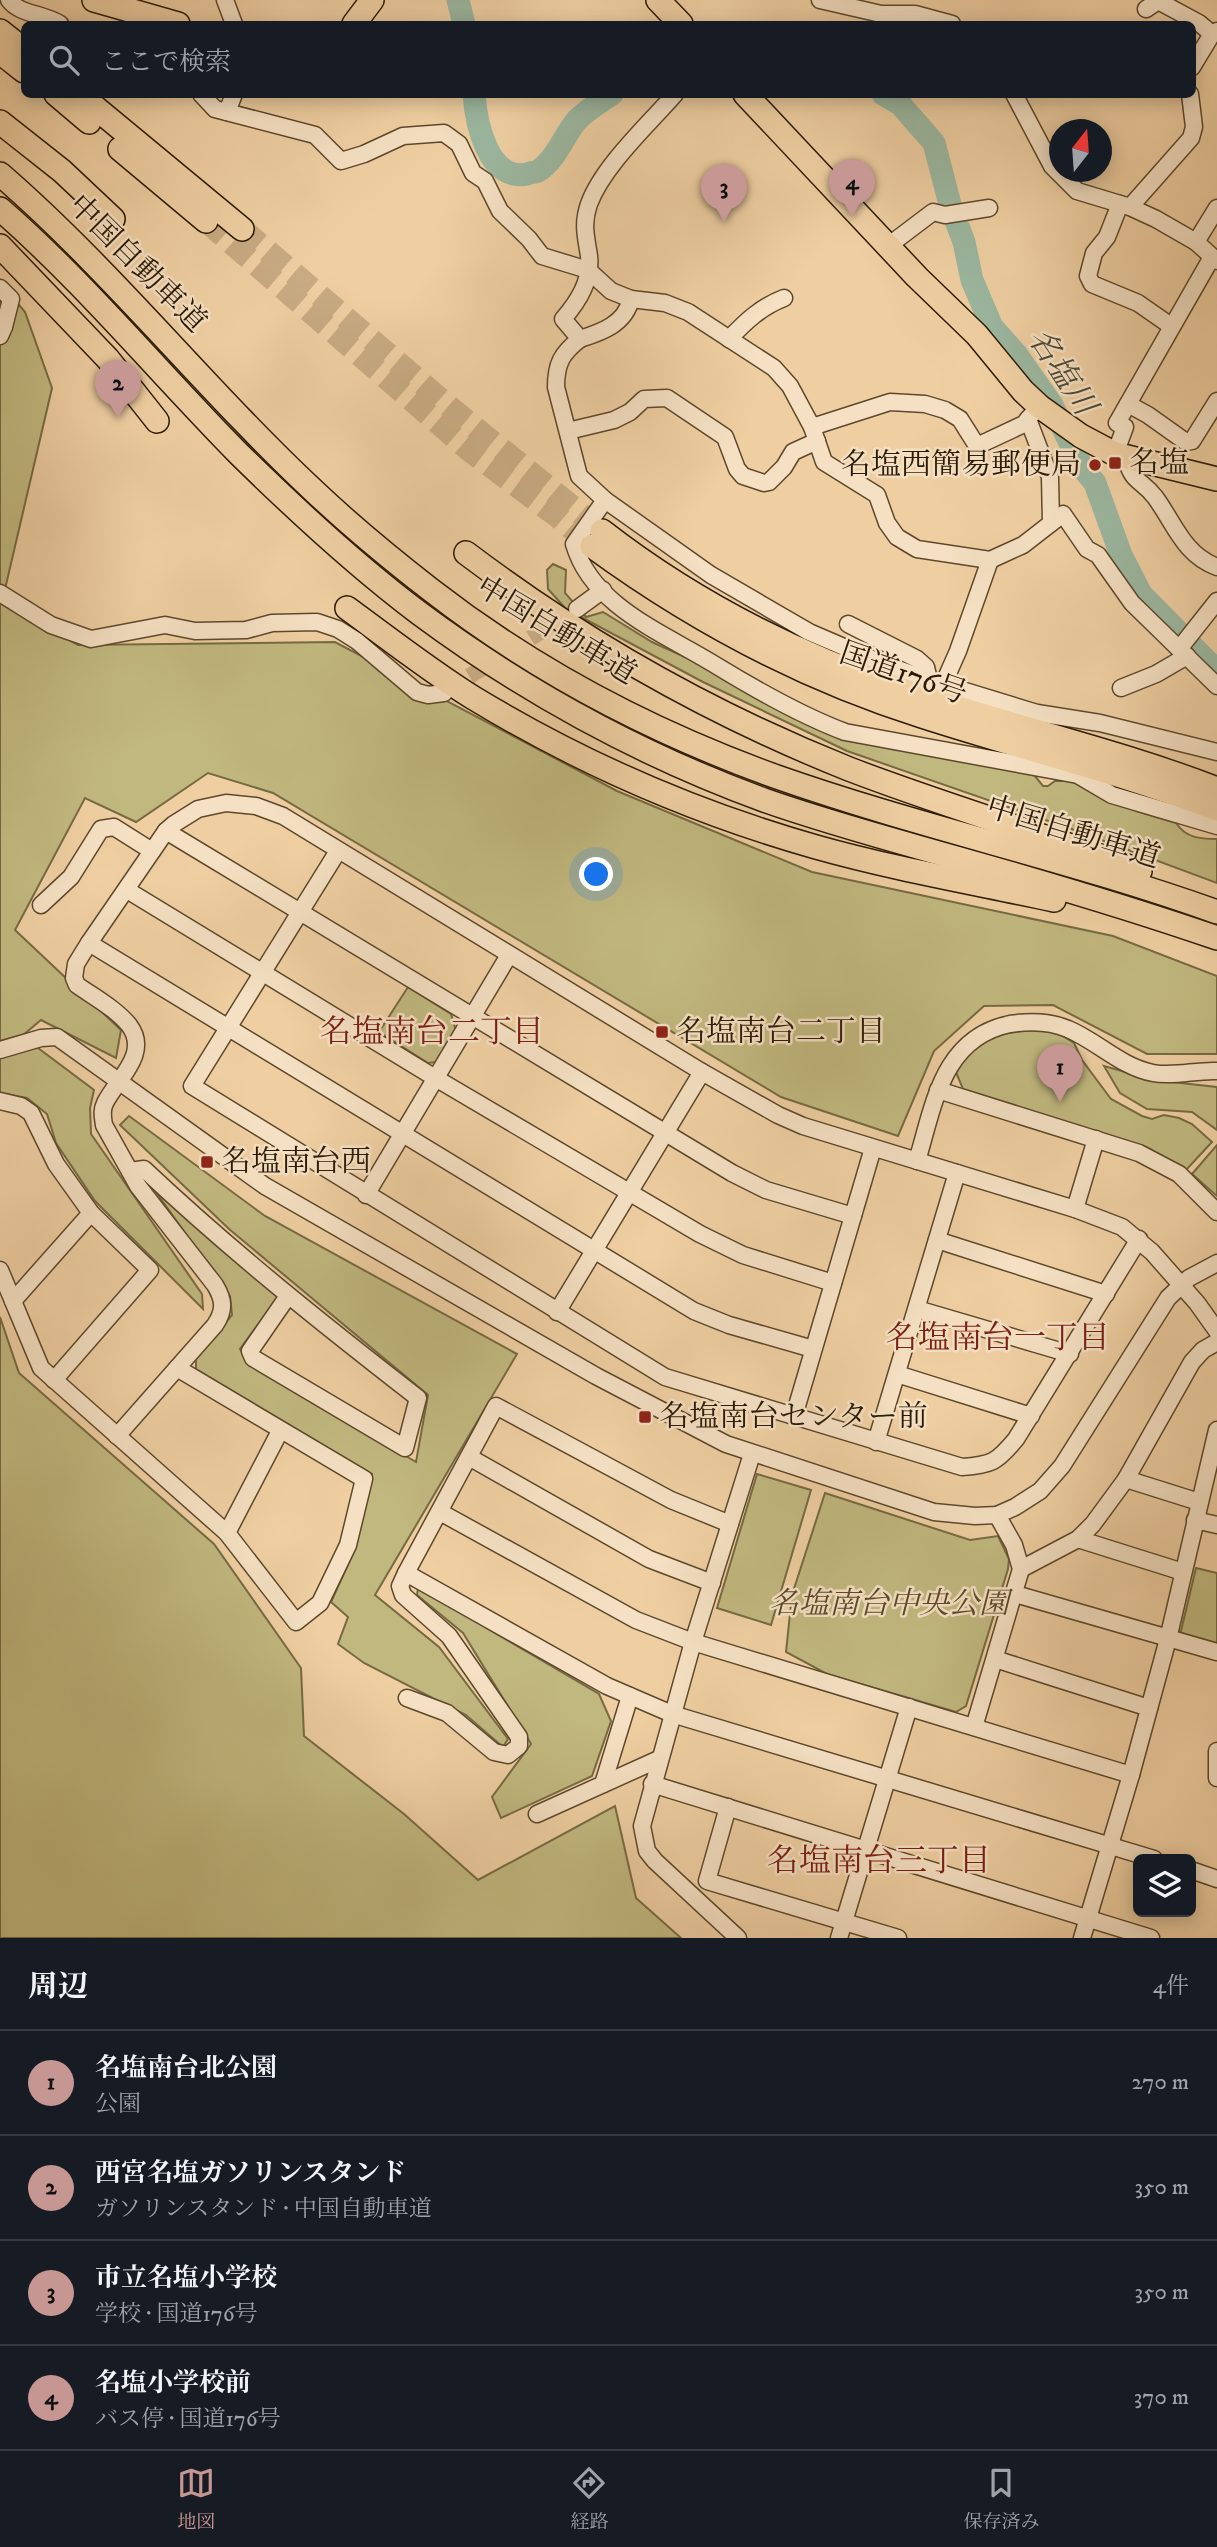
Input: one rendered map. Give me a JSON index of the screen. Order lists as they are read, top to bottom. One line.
{"streets":{"highway":["中国自動車道","国道176号"]},"districts":["名塩南台二丁目","名塩南台一丁目","名塩南台三丁目"],"water":["名塩川"],"parks":["名塩南台中央公園"],"places":{"transit":["名塩","名塩南台二丁目","名塩南台西","名塩南台センター前"],"other":["名塩西簡易郵便局"]},"north":"top","page":{"search":"ここで検索","pins":["4","3","2","1"],"heading":["周辺","4件"],"list":[{"mark":"1","name":"名塩南台北公園","note":"公園","value":"270 m"},{"mark":"2","name":"西宮名塩ガソリンスタンド","note":"ガソリンスタンド · 中国自動車道","value":"350 m"},{"mark":"3","name":"市立名塩小学校","note":"学校 · 国道176号","value":"350 m"},{"mark":"4","name":"名塩小学校前","note":"バス停 · 国道176号","value":"370 m"}],"nav":["地図","経路","保存済み"]}}
